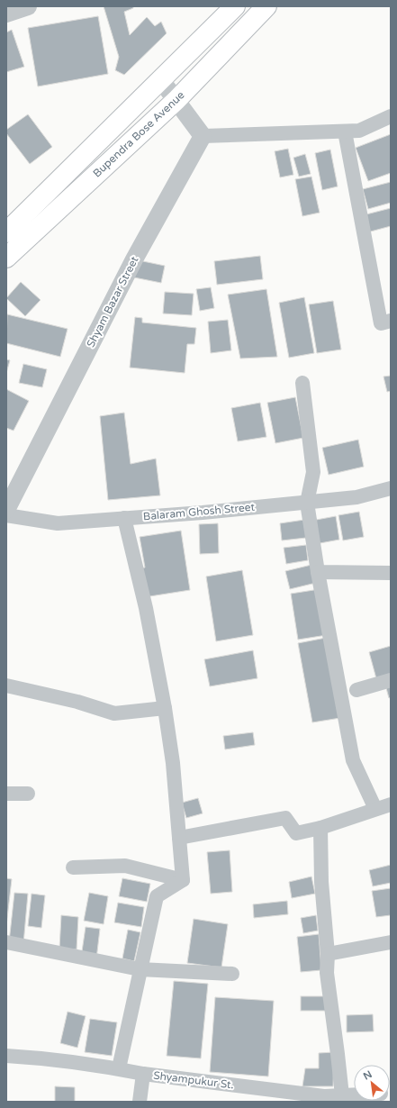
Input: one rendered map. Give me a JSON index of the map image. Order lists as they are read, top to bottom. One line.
{"streets":{"main road":["Bupendra Bose Avenue"],"street":["Shyam Bazar Street","Balaram Ghosh Street","Shyampukur St."]},"north":"top left"}
